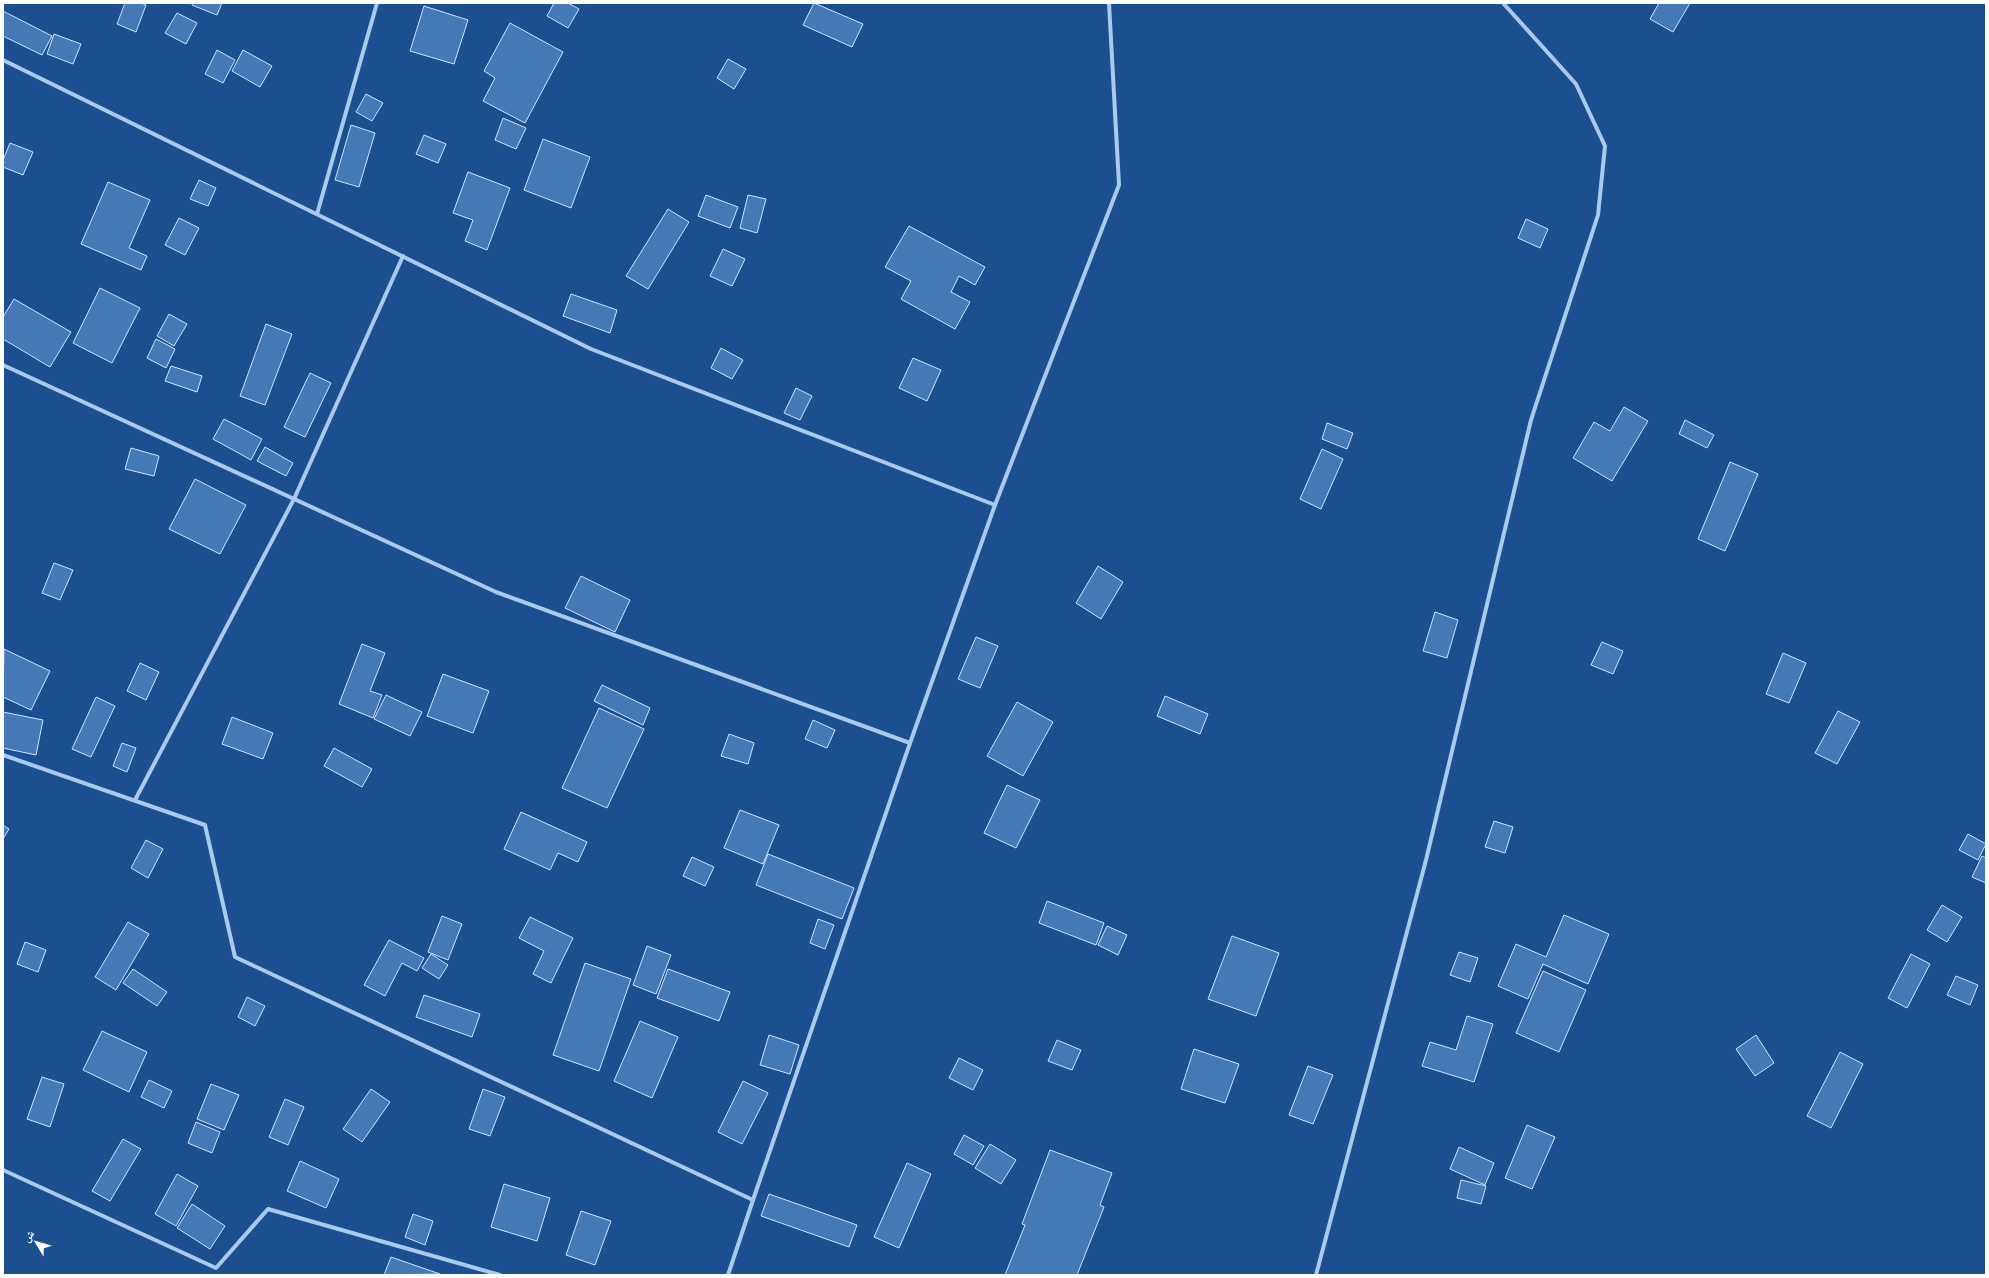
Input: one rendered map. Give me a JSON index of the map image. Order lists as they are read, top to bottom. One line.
{"north":"top left"}
